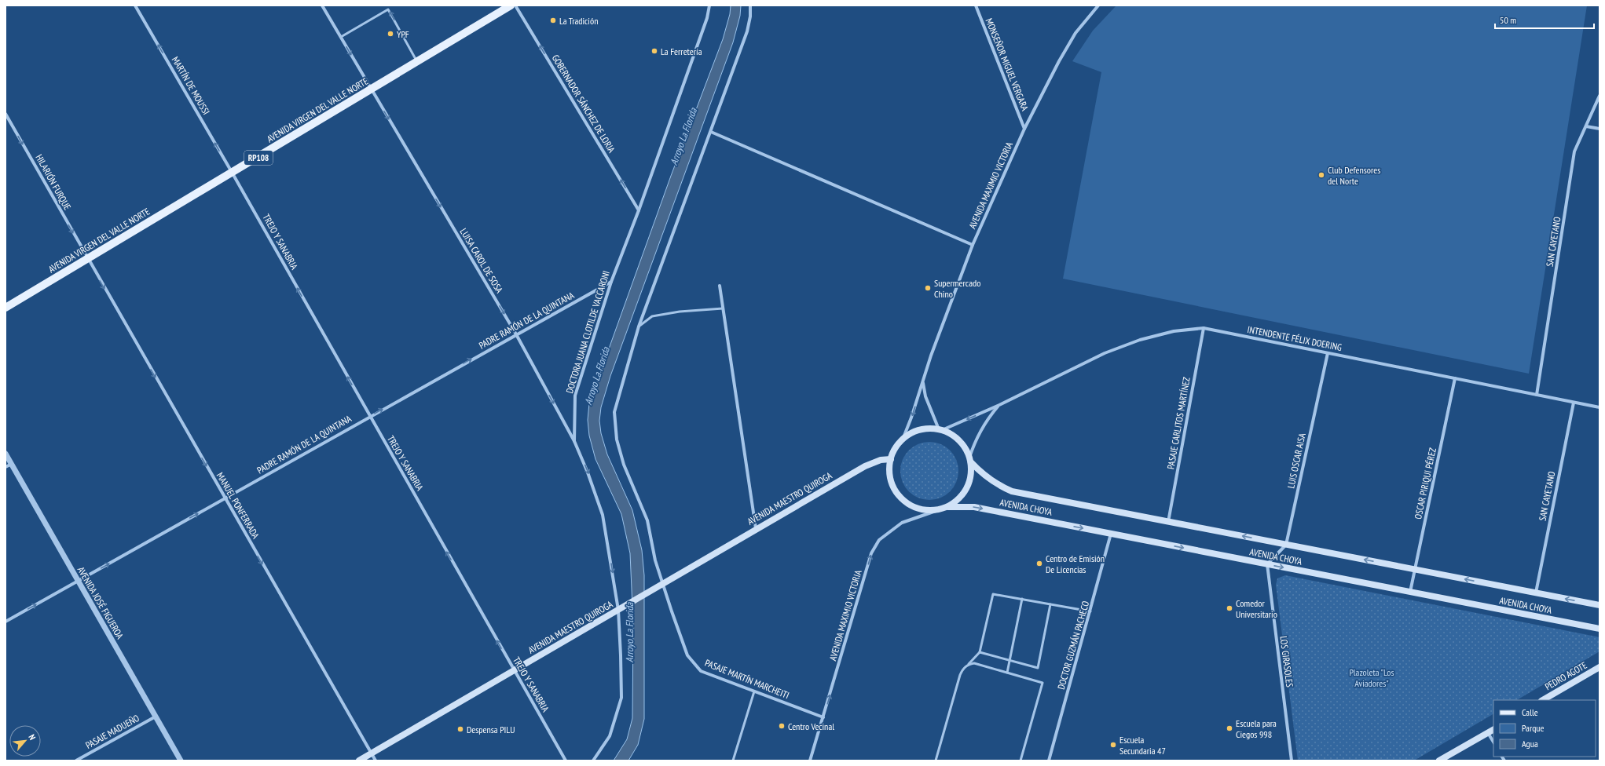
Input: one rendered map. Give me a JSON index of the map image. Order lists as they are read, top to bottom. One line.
{"streets":{"main road":["AVENIDA VIRGEN DEL VALLE NORTE","RP108","AVENIDA MAESTRO QUIROGA","AVENIDA CHOYA","PEDRO AGOTE"],"street":["MONSEÑOR MIGUEL VERGARA","MARTÍN DE MOUSSI","GOBERNADOR SÁNCHEZ DE LORIA","HILARIÓN FURQUE","AVENIDA MAXIMIO VICTORIA","TREJO Y SANABRIA","SAN CAYETANO","LUISA CAROL DE SOSA","PADRE RAMÓN DE LA QUINTANA","DOCTORA JUANA CLOTILDE VACCARONI","INTENDENTE FÉLIX DOERING","PASAJE CARLITOS MARTÍNEZ","LUIS OSCAR AISA","OSCAR PIRIQUI PÉREZ","MANUEL PONFERRADA","AVENIDA JOSÉ FIGUEROA","DOCTOR GUZMÁN PACHECO","LOS GIRASOLES","PASAJE MARTÍN MARCHEITI","PASAJE MADUEÑO"]},"crossings":[["MONSEÑOR MIGUEL VERGARA","AVENIDA MAXIMIO VICTORIA"],["MARTÍN DE MOUSSI","AVENIDA VIRGEN DEL VALLE NORTE"],["MARTÍN DE MOUSSI","TREJO Y SANABRIA"],["GOBERNADOR SÁNCHEZ DE LORIA","DOCTORA JUANA CLOTILDE VACCARONI"],["AVENIDA VIRGEN DEL VALLE NORTE","HILARIÓN FURQUE"],["AVENIDA VIRGEN DEL VALLE NORTE","TREJO Y SANABRIA"],["AVENIDA VIRGEN DEL VALLE NORTE","LUISA CAROL DE SOSA"],["AVENIDA VIRGEN DEL VALLE NORTE","MANUEL PONFERRADA"],["HILARIÓN FURQUE","MANUEL PONFERRADA"],["AVENIDA MAXIMIO VICTORIA","INTENDENTE FÉLIX DOERING"],["AVENIDA MAXIMIO VICTORIA","AVENIDA MAESTRO QUIROGA"],["AVENIDA MAXIMIO VICTORIA","AVENIDA CHOYA"],["AVENIDA MAXIMIO VICTORIA","PASAJE MARTÍN MARCHEITI"],["TREJO Y SANABRIA","PADRE RAMÓN DE LA QUINTANA"],["TREJO Y SANABRIA","AVENIDA MAESTRO QUIROGA"],["SAN CAYETANO","INTENDENTE FÉLIX DOERING"],["SAN CAYETANO","AVENIDA CHOYA"],["LUISA CAROL DE SOSA","PADRE RAMÓN DE LA QUINTANA"],["LUISA CAROL DE SOSA","DOCTORA JUANA CLOTILDE VACCARONI"],["PADRE RAMÓN DE LA QUINTANA","DOCTORA JUANA CLOTILDE VACCARONI"],["PADRE RAMÓN DE LA QUINTANA","MANUEL PONFERRADA"],["PADRE RAMÓN DE LA QUINTANA","AVENIDA JOSÉ FIGUEROA"],["DOCTORA JUANA CLOTILDE VACCARONI","AVENIDA MAESTRO QUIROGA"],["INTENDENTE FÉLIX DOERING","PASAJE CARLITOS MARTÍNEZ"],["INTENDENTE FÉLIX DOERING","LUIS OSCAR AISA"],["INTENDENTE FÉLIX DOERING","OSCAR PIRIQUI PÉREZ"],["INTENDENTE FÉLIX DOERING","AVENIDA MAESTRO QUIROGA"],["INTENDENTE FÉLIX DOERING","AVENIDA CHOYA"],["PASAJE CARLITOS MARTÍNEZ","AVENIDA CHOYA"],["LUIS OSCAR AISA","AVENIDA CHOYA"],["OSCAR PIRIQUI PÉREZ","AVENIDA CHOYA"],["AVENIDA MAESTRO QUIROGA","MANUEL PONFERRADA"],["AVENIDA MAESTRO QUIROGA","AVENIDA CHOYA"],["AVENIDA MAESTRO QUIROGA","PASAJE MARTÍN MARCHEITI"],["AVENIDA CHOYA","DOCTOR GUZMÁN PACHECO"],["AVENIDA CHOYA","LOS GIRASOLES"],["AVENIDA JOSÉ FIGUEROA","PASAJE MADUEÑO"]],"one_way":["MARTÍN DE MOUSSI","GOBERNADOR SÁNCHEZ DE LORIA","HILARIÓN FURQUE","TREJO Y SANABRIA","LUISA CAROL DE SOSA","PADRE RAMÓN DE LA QUINTANA","MANUEL PONFERRADA"],"water":["Arroyo La Florida"],"parks":["Plazoleta \"Los Aviadores\""],"places":["La Tradición","YPF","La Ferretería","Club Defensores del Norte","Supermercado Chino","Centro de Emisión De Licencias","Comedor Universitario","Centro Vecinal","Escuela para Ciegos 998","Despensa PILU","Escuela Secundaria 47"],"legend":["Calle","Parque","Agua"],"scale_bar":"50 m","north":"top right"}
